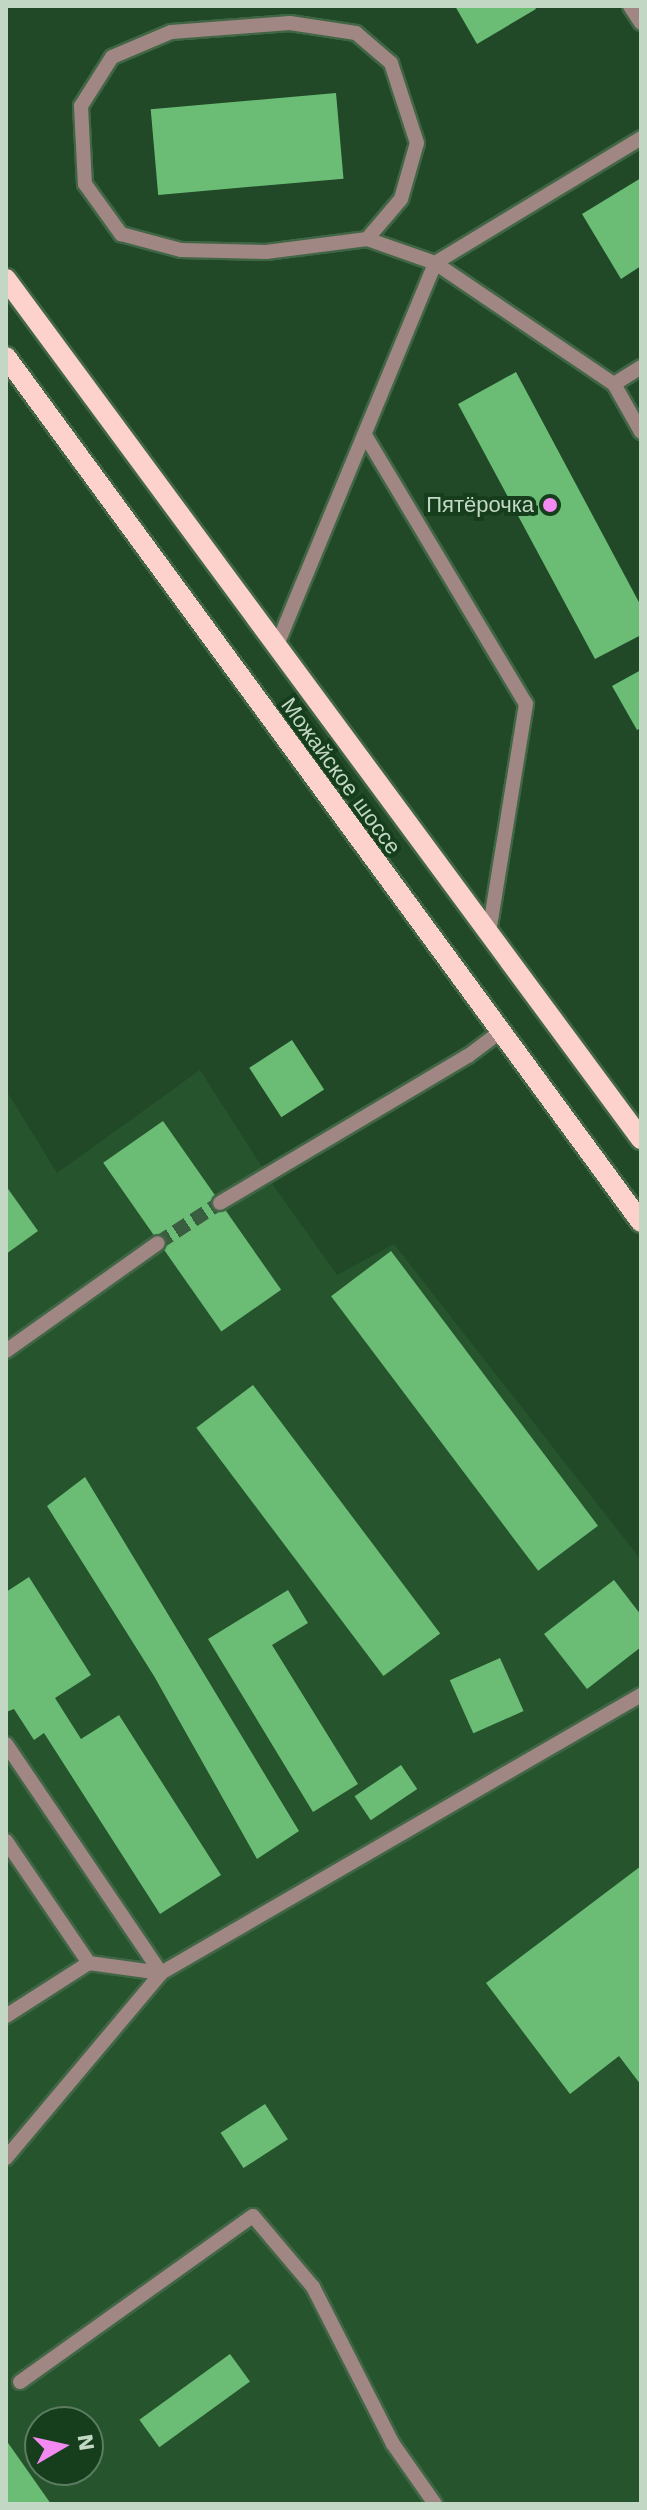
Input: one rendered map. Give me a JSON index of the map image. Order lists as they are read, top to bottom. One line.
{"streets":{"main road":["Можайское шоссе"]},"places":["Пятёрочка"],"north":"right"}
